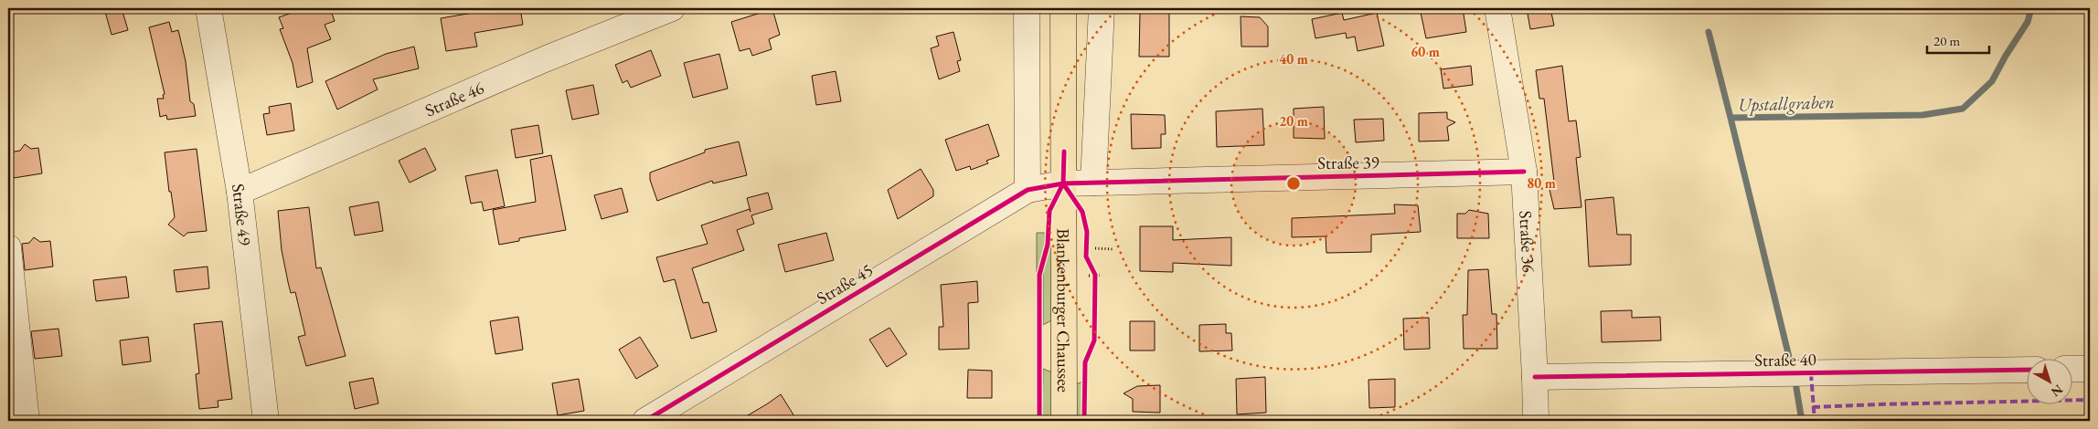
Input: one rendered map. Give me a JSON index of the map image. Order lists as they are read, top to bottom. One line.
{"streets":{"main road":["Blankenburger Chaussee"],"street":["Straße 46","Straße 39","Straße 49","Straße 36","Straße 45","Straße 40"]},"crossings":[["Straße 46","Straße 49"],["Straße 39","Straße 36"],["Straße 39","Straße 45"],["Straße 39","Blankenburger Chaussee"],["Straße 36","Straße 40"],["Straße 45","Blankenburger Chaussee"]],"water":["Upstallgraben"],"scale_bar":"20 m","north":"bottom right","rings":["60 m","40 m","20 m","80 m"]}
